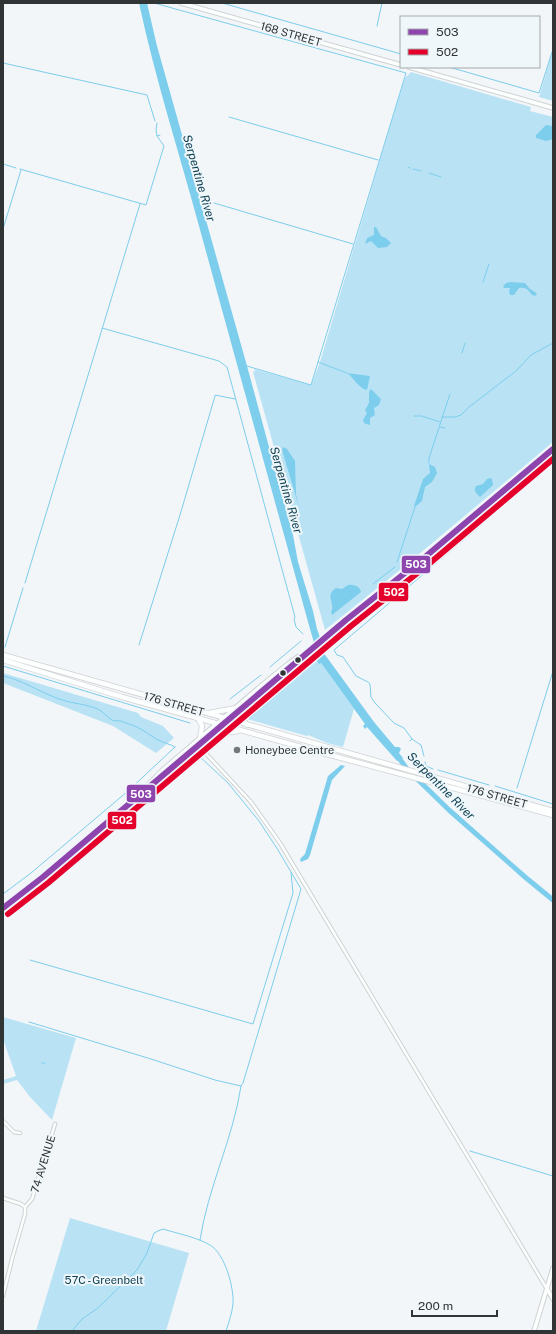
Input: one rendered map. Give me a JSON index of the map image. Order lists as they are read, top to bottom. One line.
{"streets":{"highway":["176 STREET"],"main road":["168 STREET"],"street":["74 AVENUE"]},"water":["Serpentine River"],"parks":["57C - Greenbelt"],"places":["Honeybee Centre"],"lines":["transit line 503","transit line 502"],"legend":["503","502"],"scale_bar":"200 m"}
